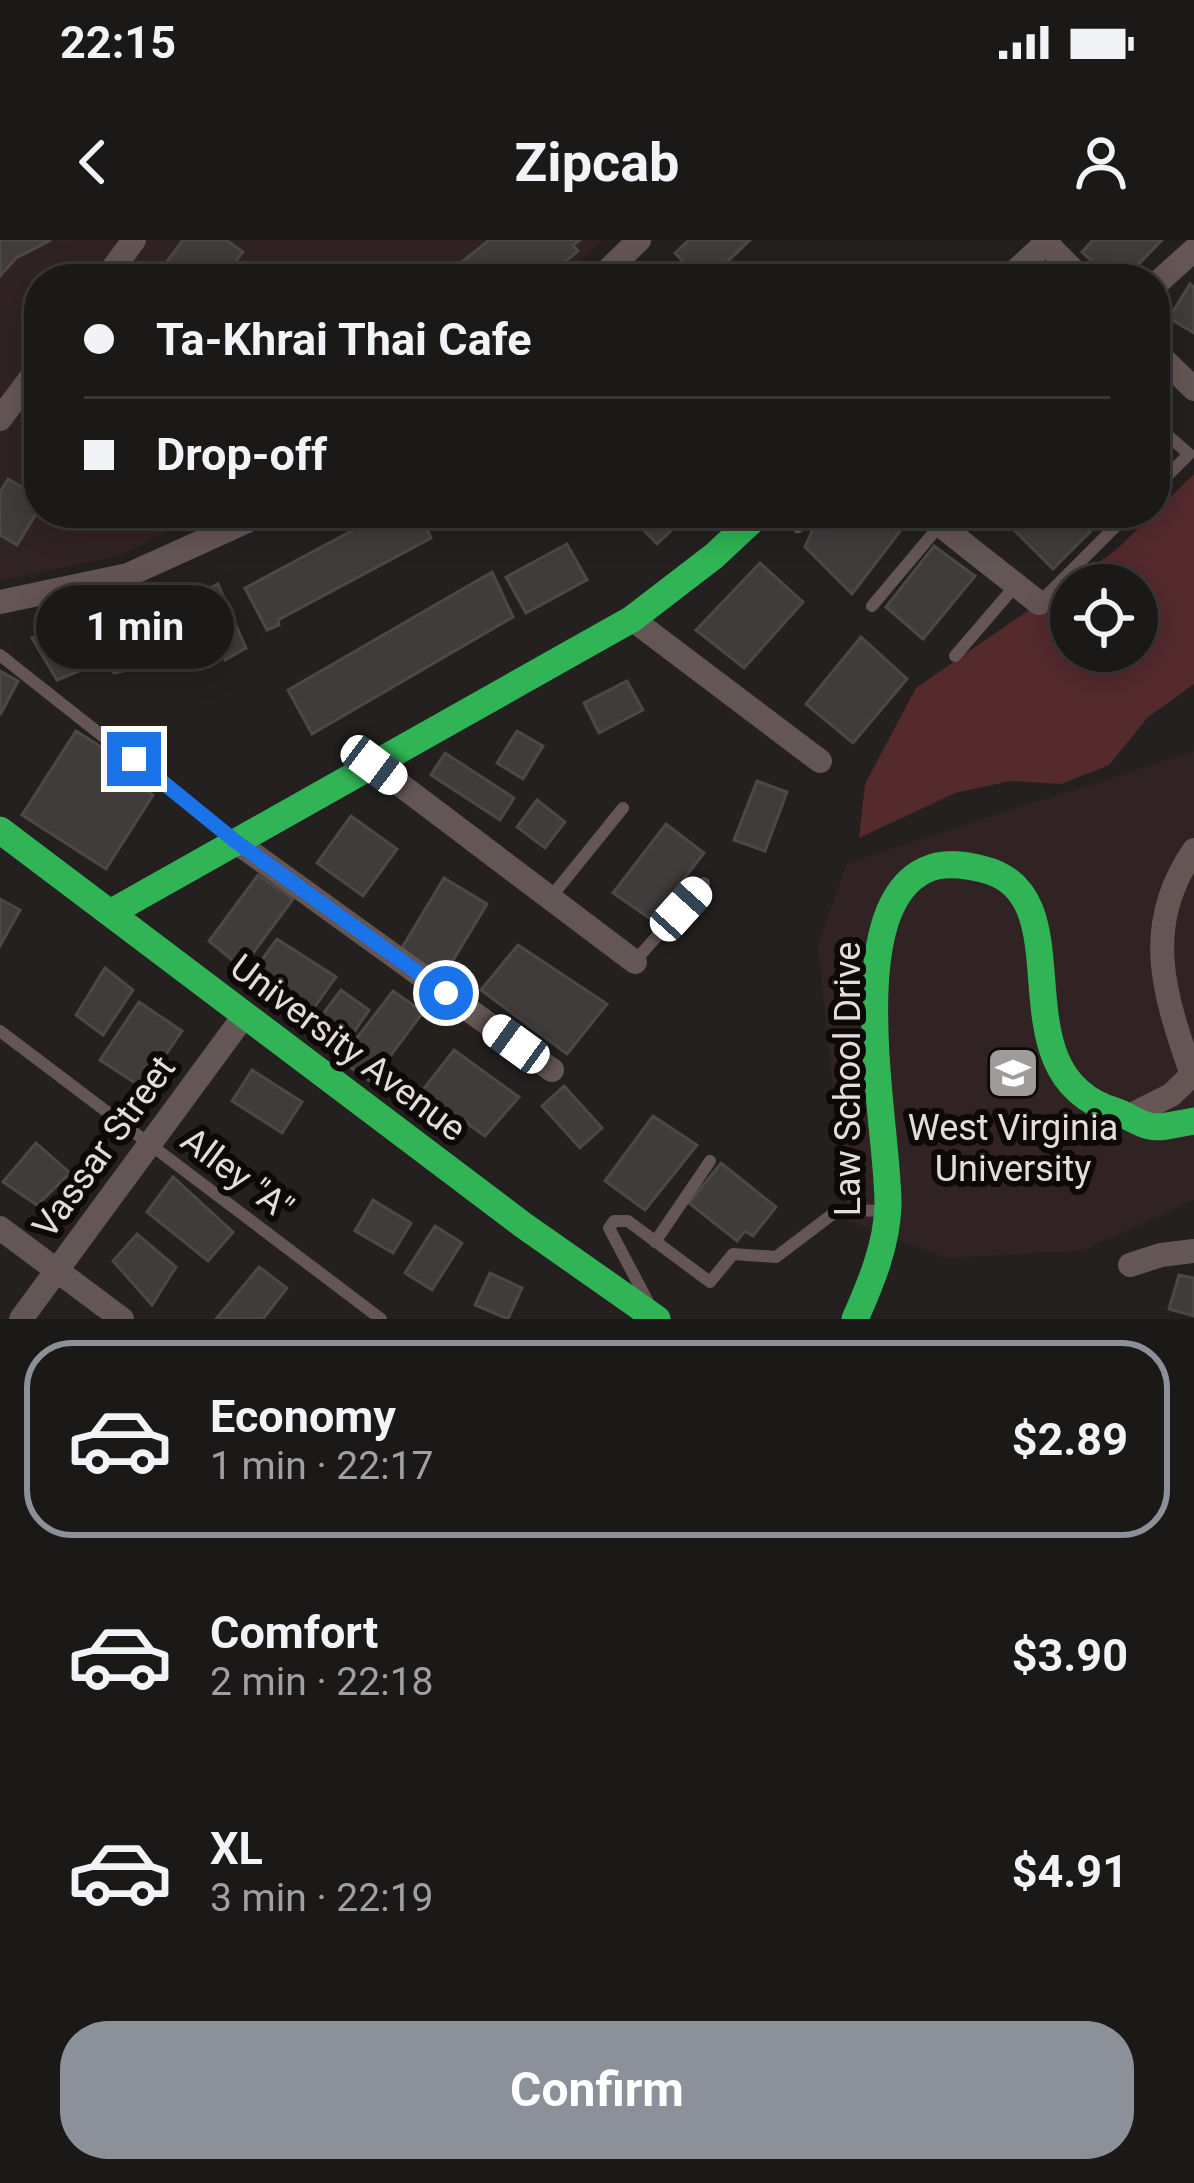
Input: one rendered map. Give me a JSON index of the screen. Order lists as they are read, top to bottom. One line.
{"streets":{"street":["University Avenue","Law School Drive","Vassar Street"],"lane":["Alley \"A\""]},"crossings":[["University Avenue","Vassar Street"],["Vassar Street","Alley \"A\""]],"places":{"school or university":["West Virginia University"]},"page":{"status":"22:15","header":"Zipcab","banner":["Ta-Khrai Thai Cafe","Drop-off"],"bubble":"1 min","list":[{"name":"Economy","note":"1 min · 22:17","value":"$2.89"},{"name":"Comfort","note":"2 min · 22:18","value":"$3.90"},{"name":"XL","note":"3 min · 22:19","value":"$4.91"}],"buttons":"Confirm"}}
